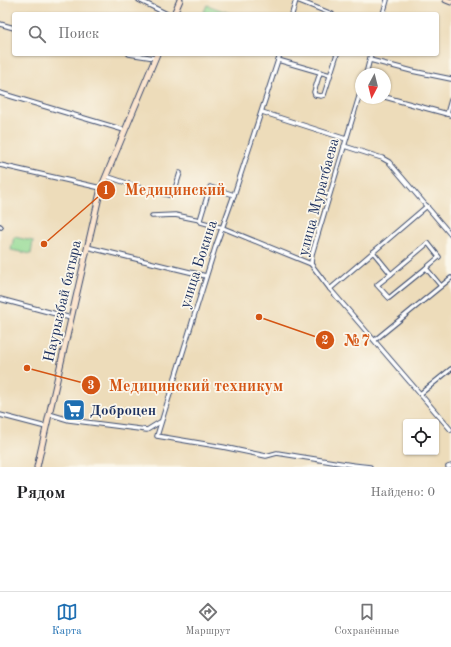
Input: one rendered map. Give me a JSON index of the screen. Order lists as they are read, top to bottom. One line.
{"streets":{"main road":["Наурызбай батыра"],"street":["улица Муратбаева","улица Бокина"]},"places":{"other":["Медицинский","№7","Медицинский техникум"],"supermarket":["Доброцен"]},"north":"bottom","page":{"search":"Поиск","heading":["Рядом","Найдено: 0"],"nav":["Карта","Маршрут","Сохранённые"]}}
